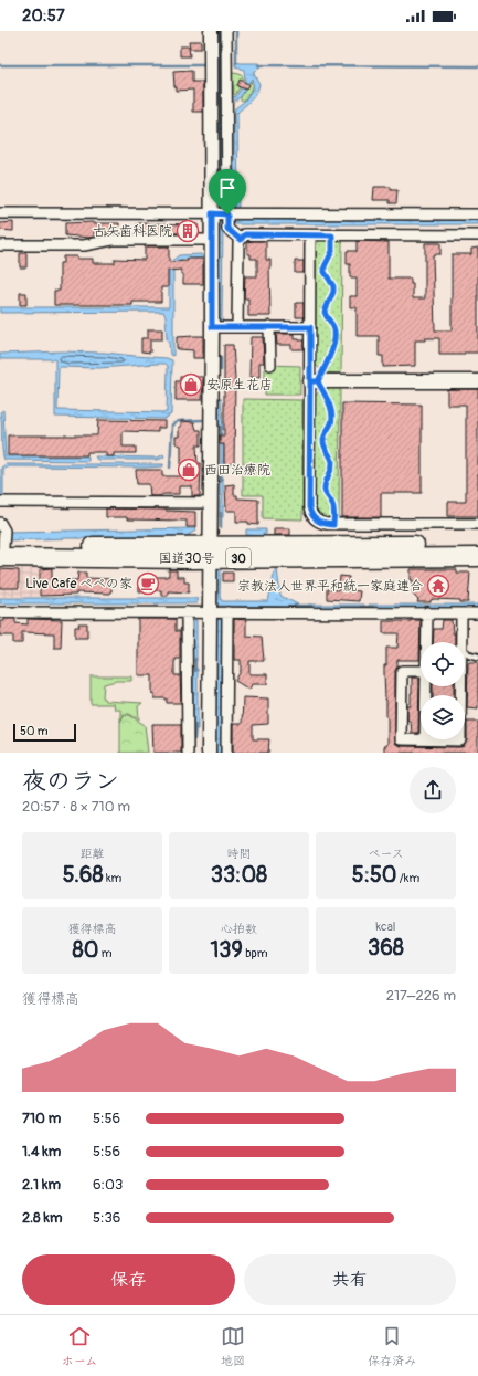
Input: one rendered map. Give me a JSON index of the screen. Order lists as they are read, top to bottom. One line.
{"streets":{"highway":["国道30号","30"]},"places":{"building":["古矢歯科医院"],"shop":["安原生花店","西田治療院"],"cafe":["Live Cafe ペペの家"],"temple":["宗教法人世界平和統一家庭連合"]},"scale_bar":"50 m","page":{"status":"20:57","scale":"50 m","heading":["夜のラン","20:57 · 8 × 710 m"],"stats":[["距離","5.68 km"],["時間","33:08"],["ペース","5:50 /km"],["獲得標高","80 m"],["心拍数","139 bpm"],["kcal","368"]],"chart":["獲得標高","217–226 m"],"list":[{"name":"710 m","note":"5:56"},{"name":"1.4 km","note":"5:56"},{"name":"2.1 km","note":"6:03"},{"name":"2.8 km","note":"5:36"}],"buttons":["保存","共有"],"tabs":["ホーム","地図","保存済み"]}}
